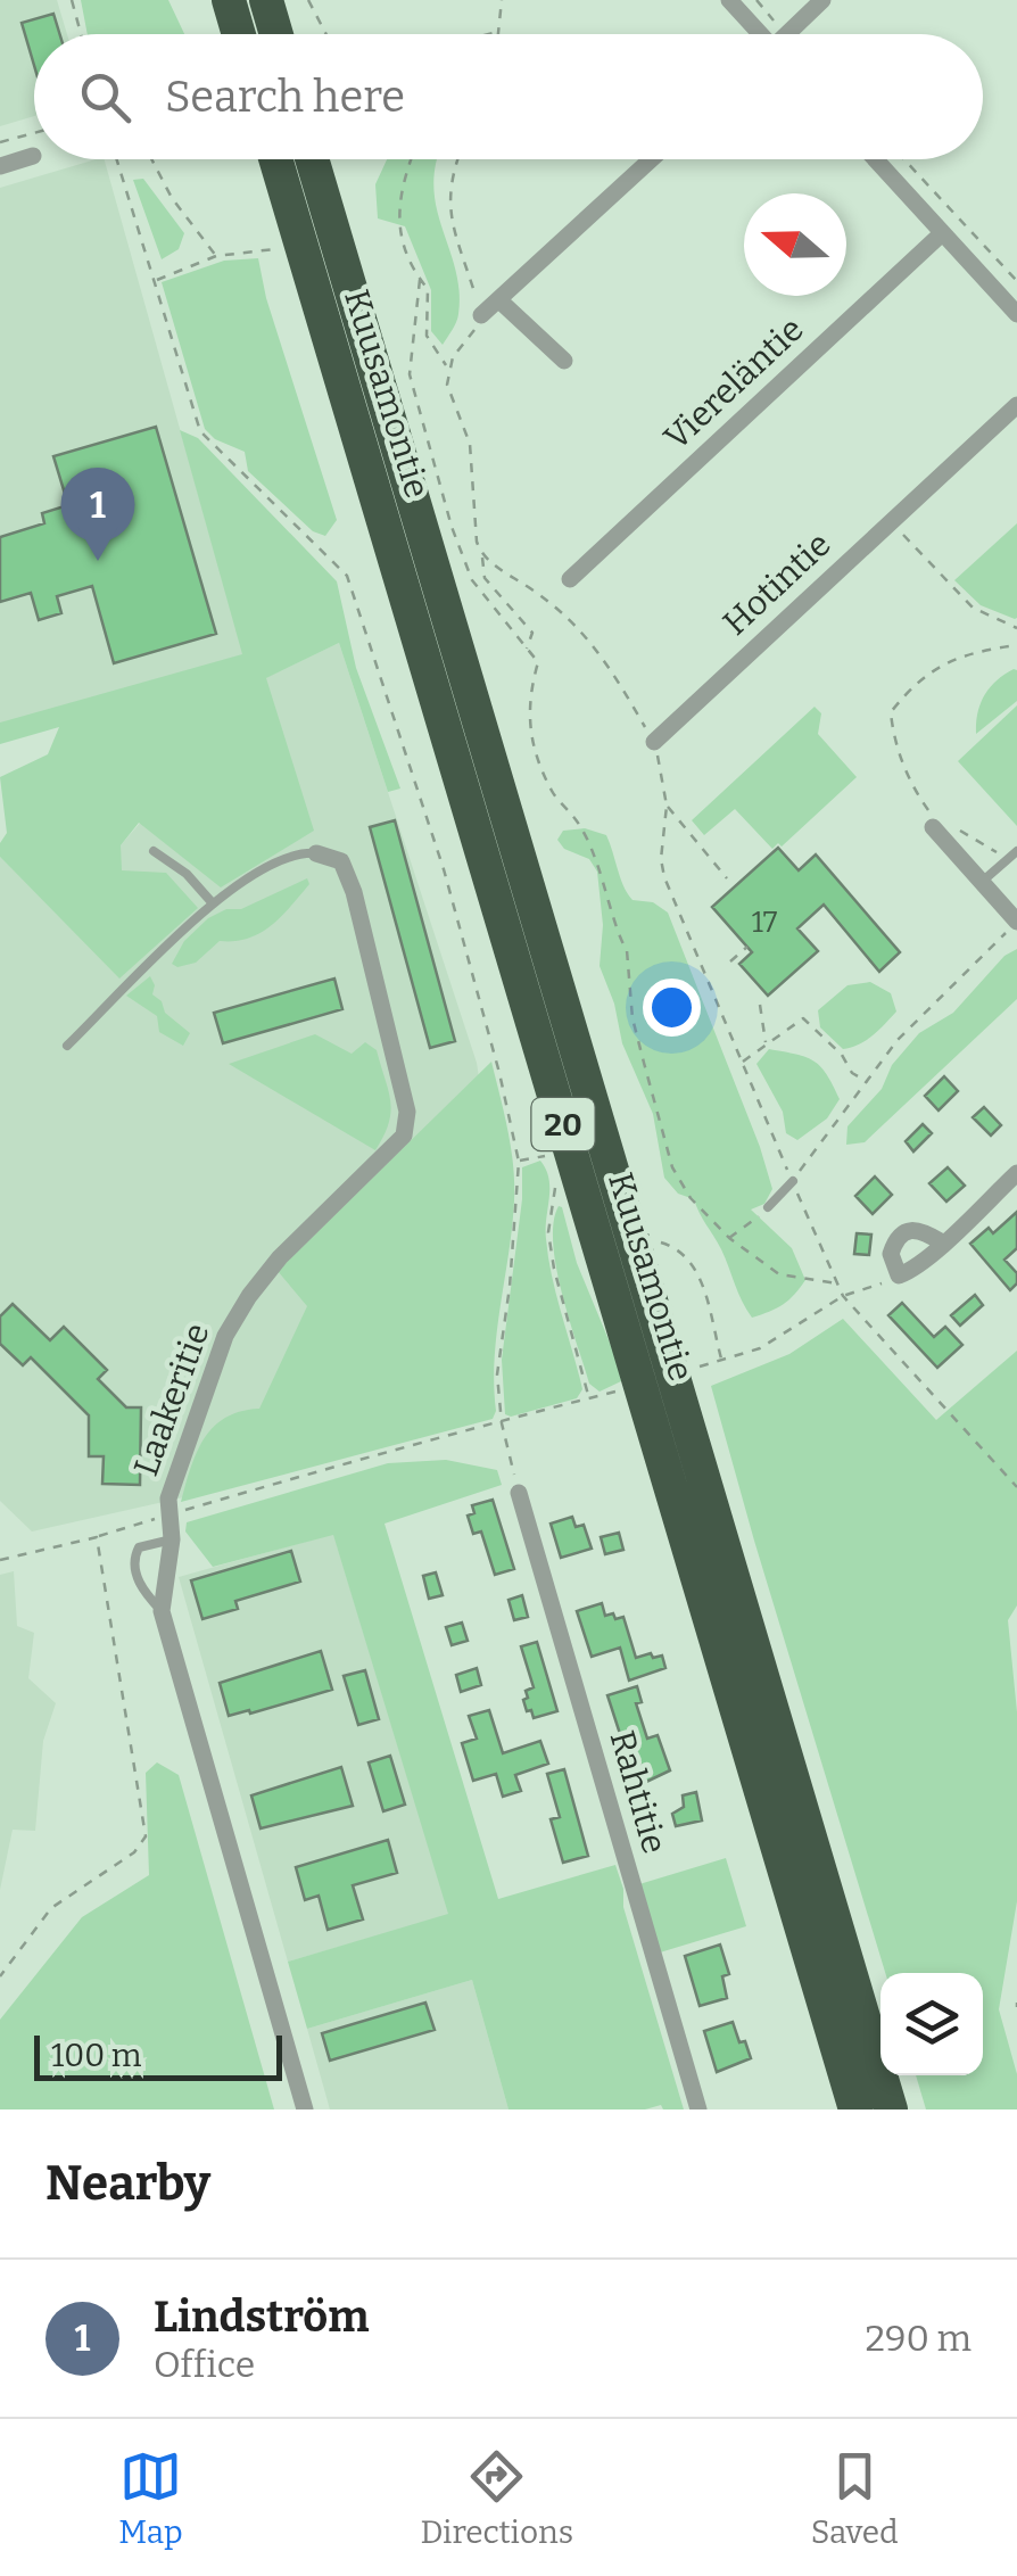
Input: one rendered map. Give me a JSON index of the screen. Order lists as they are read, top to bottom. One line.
{"streets":{"highway":["Kuusamontie","20"],"street":["Viereläntie","Hotintie","Laakeritie","Rahtitie"]},"house_numbers":["17"],"scale_bar":"100 m","north":"left","page":{"search":"Search here","pins":"1","scale":"100 m","heading":"Nearby","list":[{"mark":"1","name":"Lindström","note":"Office","value":"290 m"}],"nav":["Map","Directions","Saved"]}}
